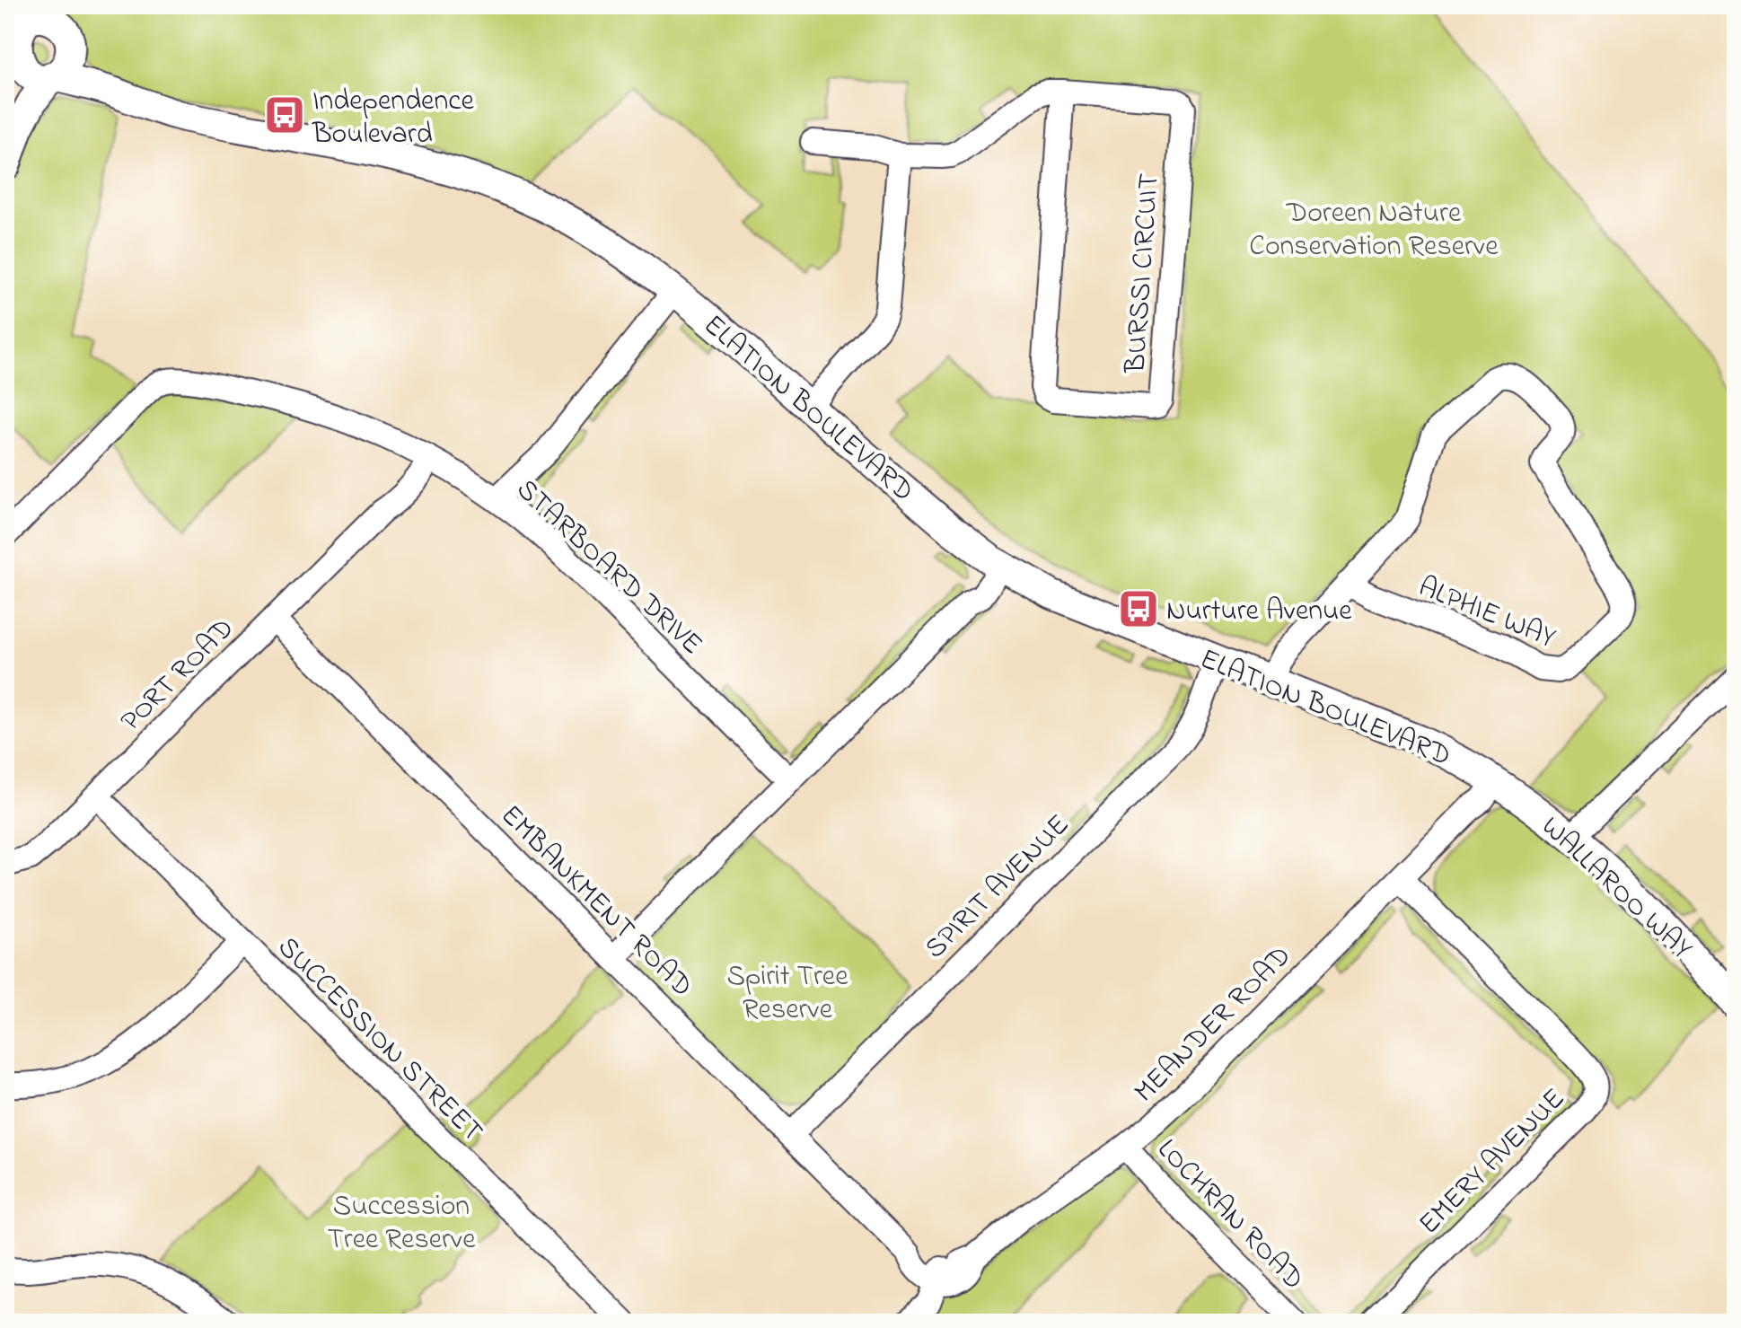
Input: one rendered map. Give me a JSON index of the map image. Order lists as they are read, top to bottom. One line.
{"streets":{"street":["BURSSI CIRCUIT","ELATION BOULEVARD","STARBOARD DRIVE","ALPHIE WAY","PORT ROAD","SPIRIT AVENUE","WALLAROO WAY","EMBANKMENT ROAD","MEANDER ROAD","SUCCESSION STREET","EMERY AVENUE","LOCHRAN ROAD"]},"crossings":[["ELATION BOULEVARD","ALPHIE WAY"],["ELATION BOULEVARD","SPIRIT AVENUE"],["ELATION BOULEVARD","WALLAROO WAY"],["ELATION BOULEVARD","MEANDER ROAD"],["STARBOARD DRIVE","PORT ROAD"],["PORT ROAD","EMBANKMENT ROAD"],["PORT ROAD","SUCCESSION STREET"],["SPIRIT AVENUE","EMBANKMENT ROAD"],["WALLAROO WAY","MEANDER ROAD"],["EMBANKMENT ROAD","MEANDER ROAD"],["MEANDER ROAD","EMERY AVENUE"],["MEANDER ROAD","LOCHRAN ROAD"]],"parks":["Doreen Nature Conservation Reserve","Spirit Tree Reserve","Succession Tree Reserve"],"places":{"bus stop":["Independence Boulevard","Nurture Avenue"]}}
